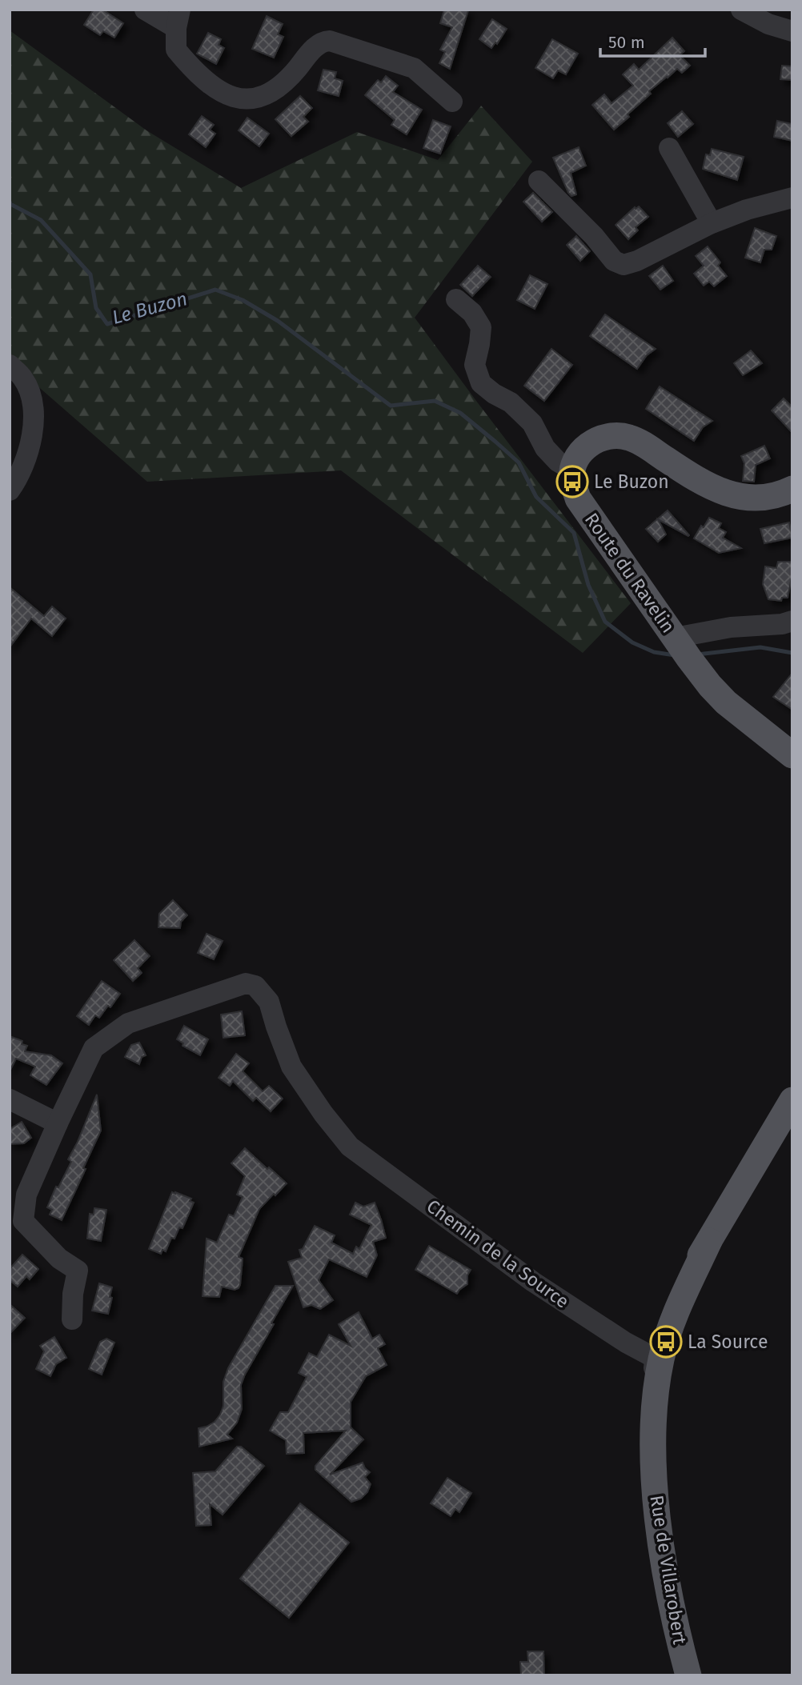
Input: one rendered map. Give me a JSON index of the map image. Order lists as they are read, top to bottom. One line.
{"streets":{"main road":["Route du Ravelin","Rue de Villarobert"],"street":["Chemin de la Source"]},"crossings":[["Chemin de la Source","Rue de Villarobert"]],"water":["Le Buzon"],"places":{"bus stop":["Le Buzon","La Source"]},"scale_bar":"50 m"}
